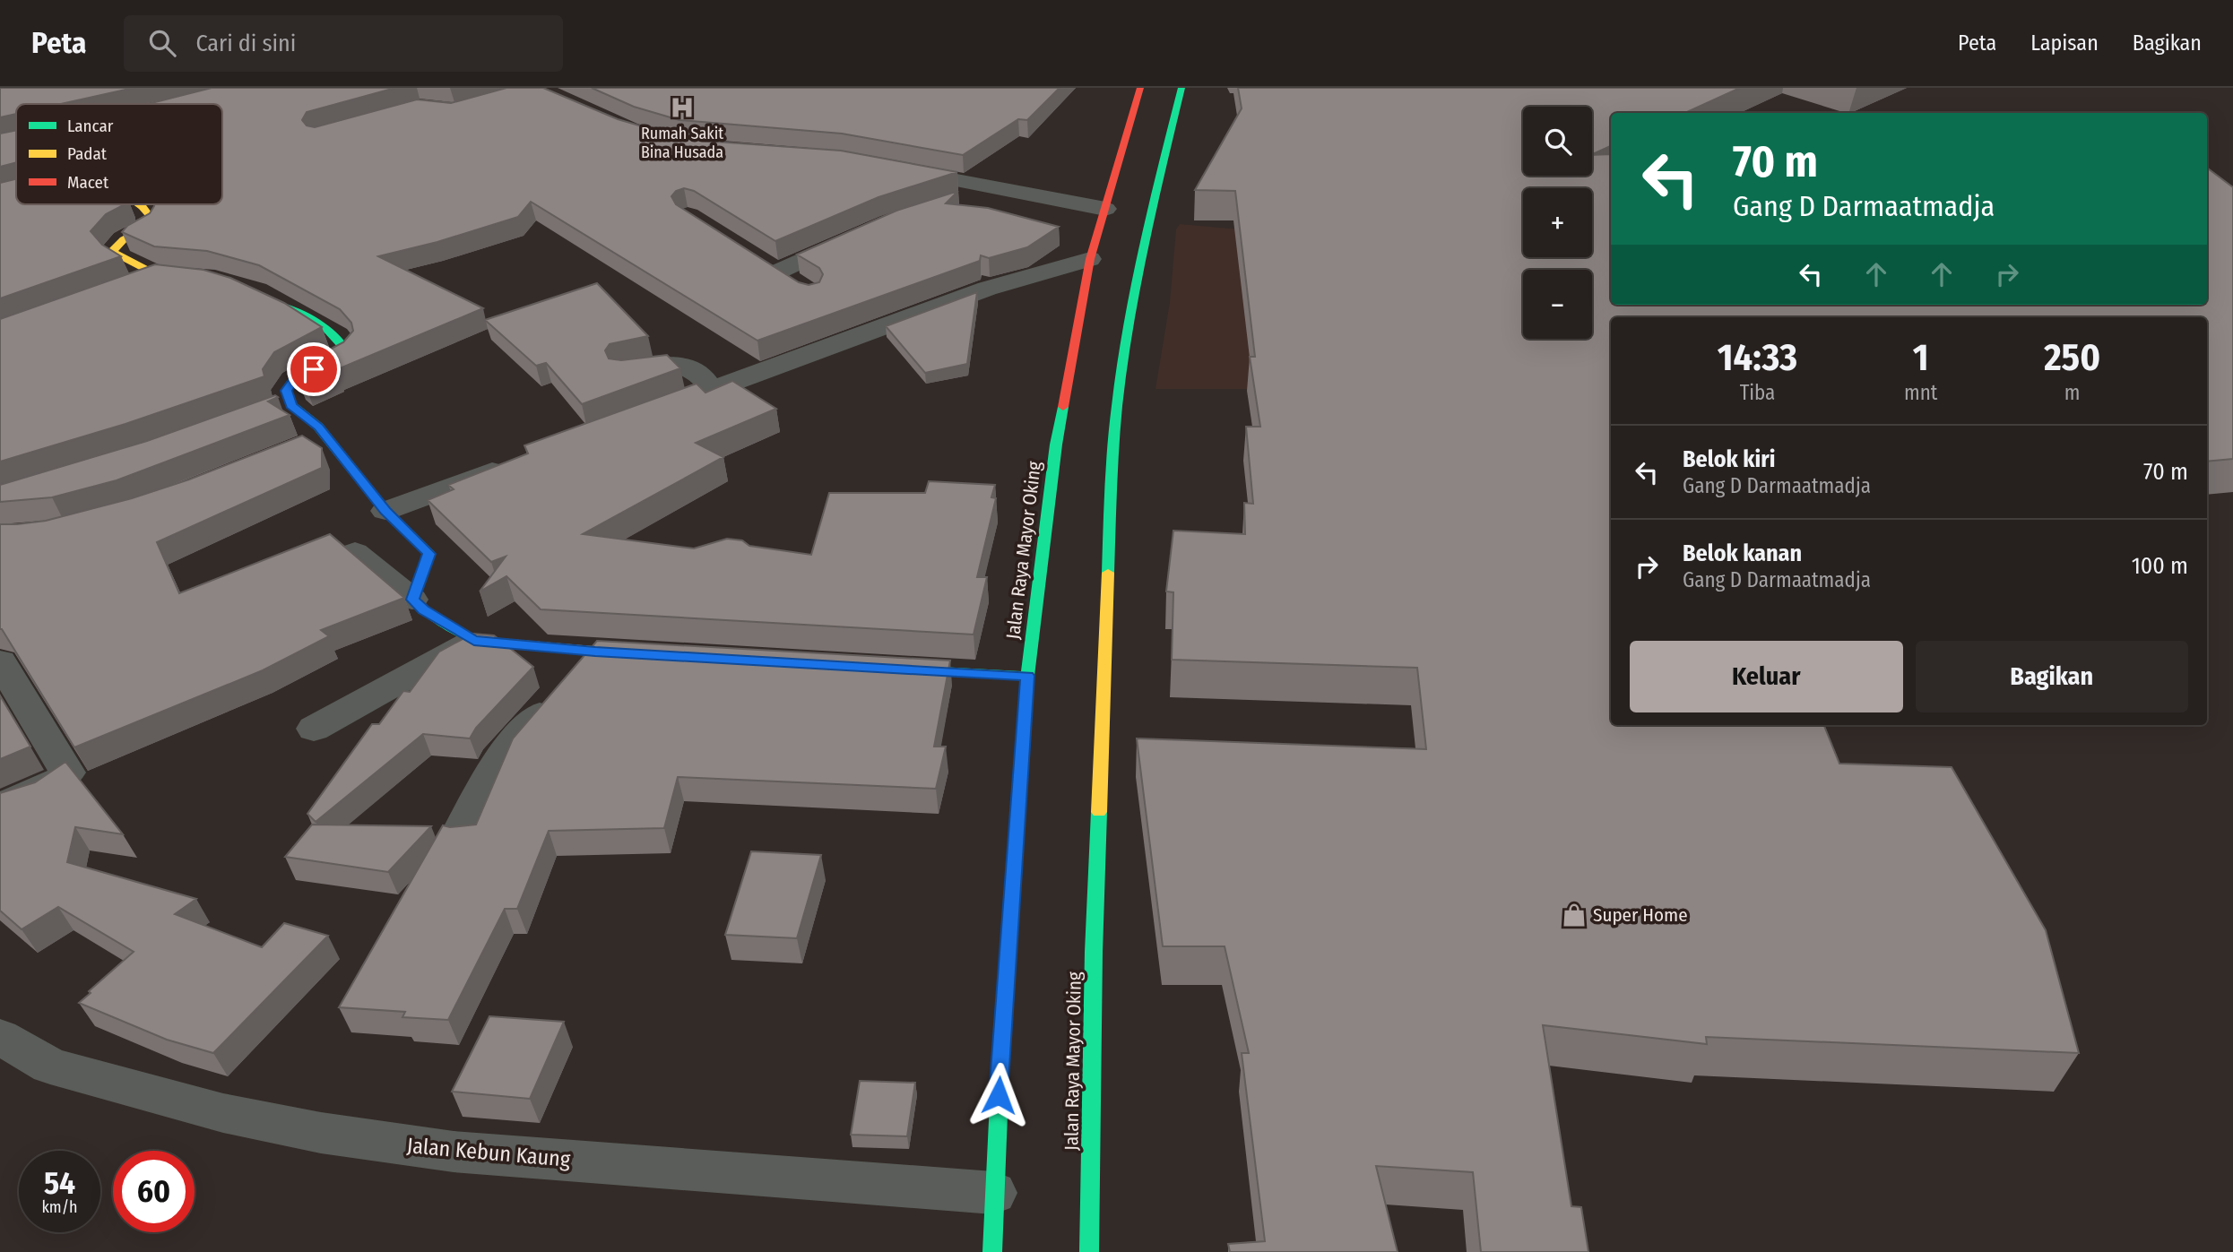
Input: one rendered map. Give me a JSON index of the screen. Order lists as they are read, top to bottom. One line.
{"streets":{"main road":["Jalan Raya Mayor Oking"],"street":["Jalan Kebun Kaung"]},"crossings":[["Jalan Raya Mayor Oking","Jalan Kebun Kaung"]],"places":{"hospital":["Rumah Sakit Bina Husada"],"shop":["Super Home"]},"legend":["Lancar","Padat","Macet"],"page":{"header":"Peta","search":"Cari di sini","nav":["Peta","Lapisan","Bagikan"],"map_buttons":["+","−"],"turn":["70 m","Gang D Darmaatmadja"],"eta":["14:33","Tiba","1","mnt","250","m"],"list":[{"name":"Belok kiri","note":"Gang D Darmaatmadja","value":"70 m"},{"name":"Belok kanan","note":"Gang D Darmaatmadja","value":"100 m"}],"buttons":["Keluar","Bagikan"],"speed":"54 km/h","limit":"60"}}
